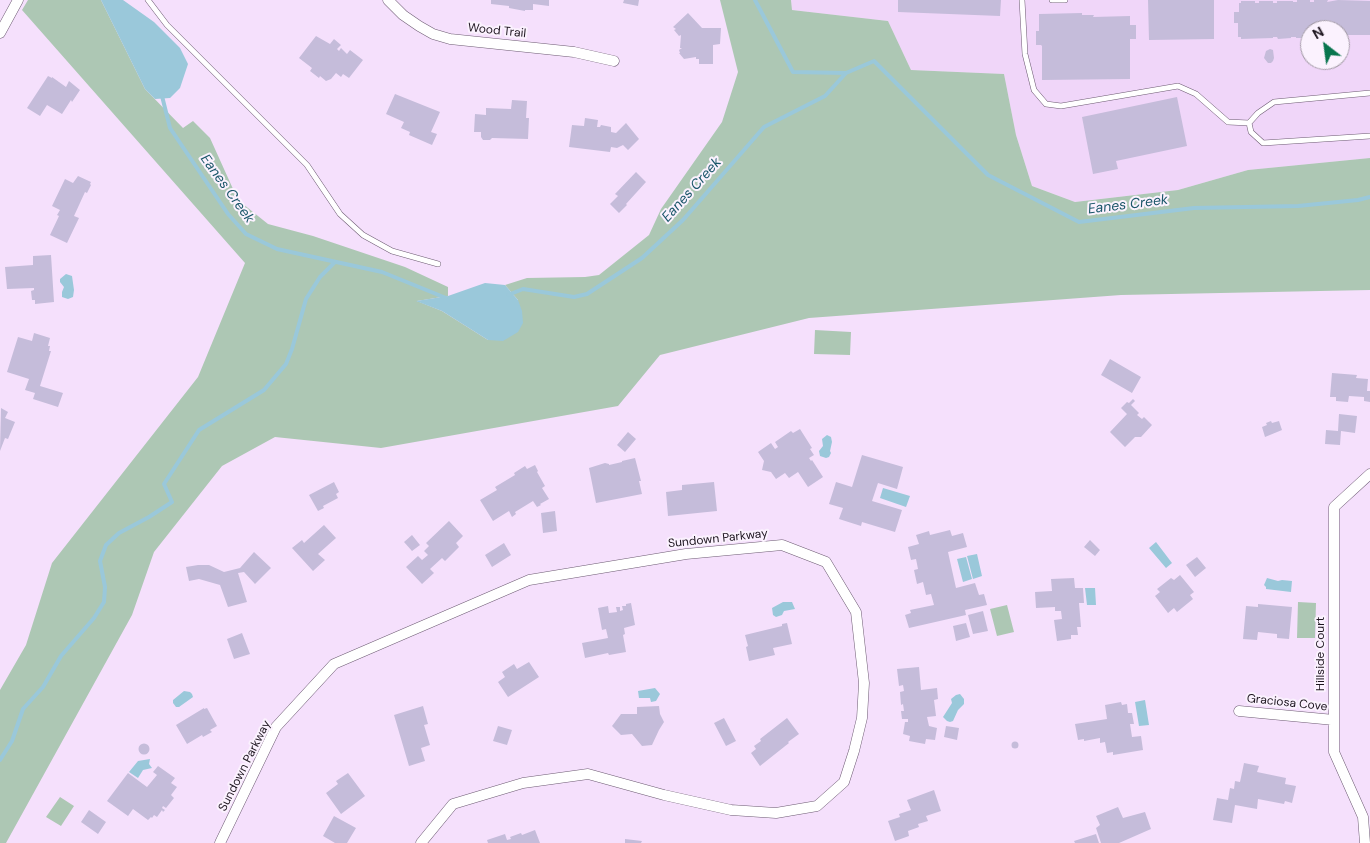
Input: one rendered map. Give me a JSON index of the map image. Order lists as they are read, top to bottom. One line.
{"streets":{"street":["Wood Trail","Sundown Parkway","Hillside Court","Graciosa Cove"]},"crossings":[["Hillside Court","Graciosa Cove"]],"water":["Eanes Creek"],"north":"top left"}
